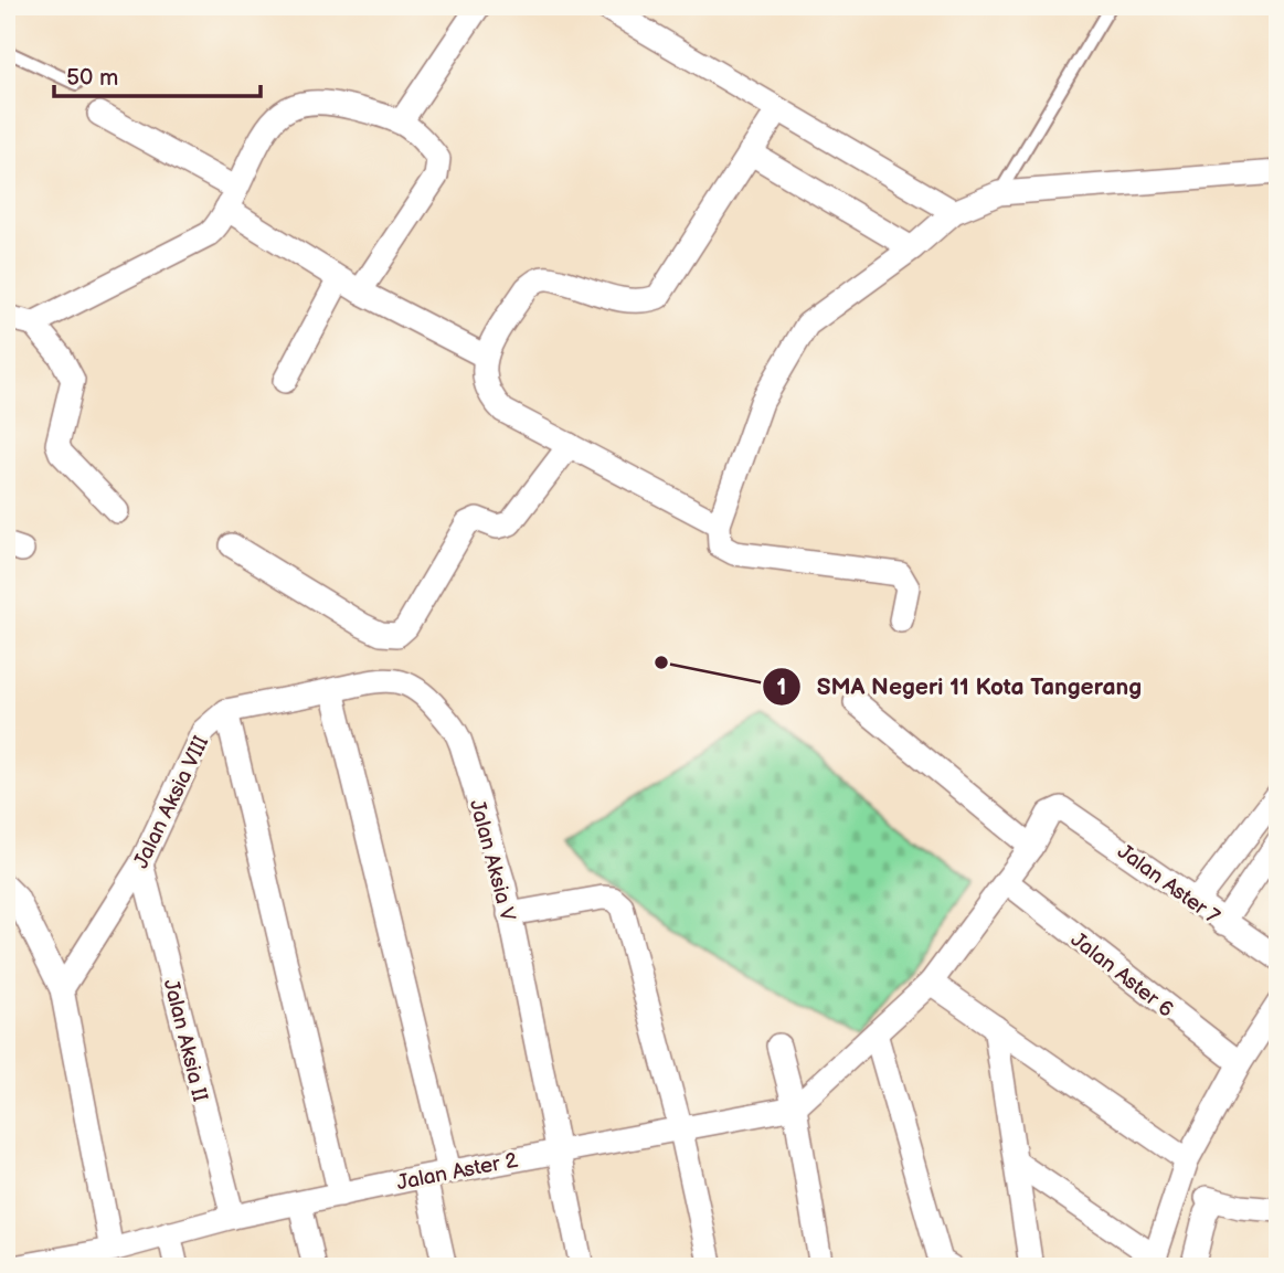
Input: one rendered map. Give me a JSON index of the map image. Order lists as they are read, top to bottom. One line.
{"streets":{"street":["Jalan Aksia VIII","Jalan Aksia V","Jalan Aster 7","Jalan Aster 6","Jalan Aksia II","Jalan Aster 2"]},"crossings":[["Jalan Aksia VIII","Jalan Aksia II"],["Jalan Aksia V","Jalan Aster 2"],["Jalan Aksia II","Jalan Aster 2"]],"places":["SMA Negeri 11 Kota Tangerang"],"scale_bar":"50 m"}
